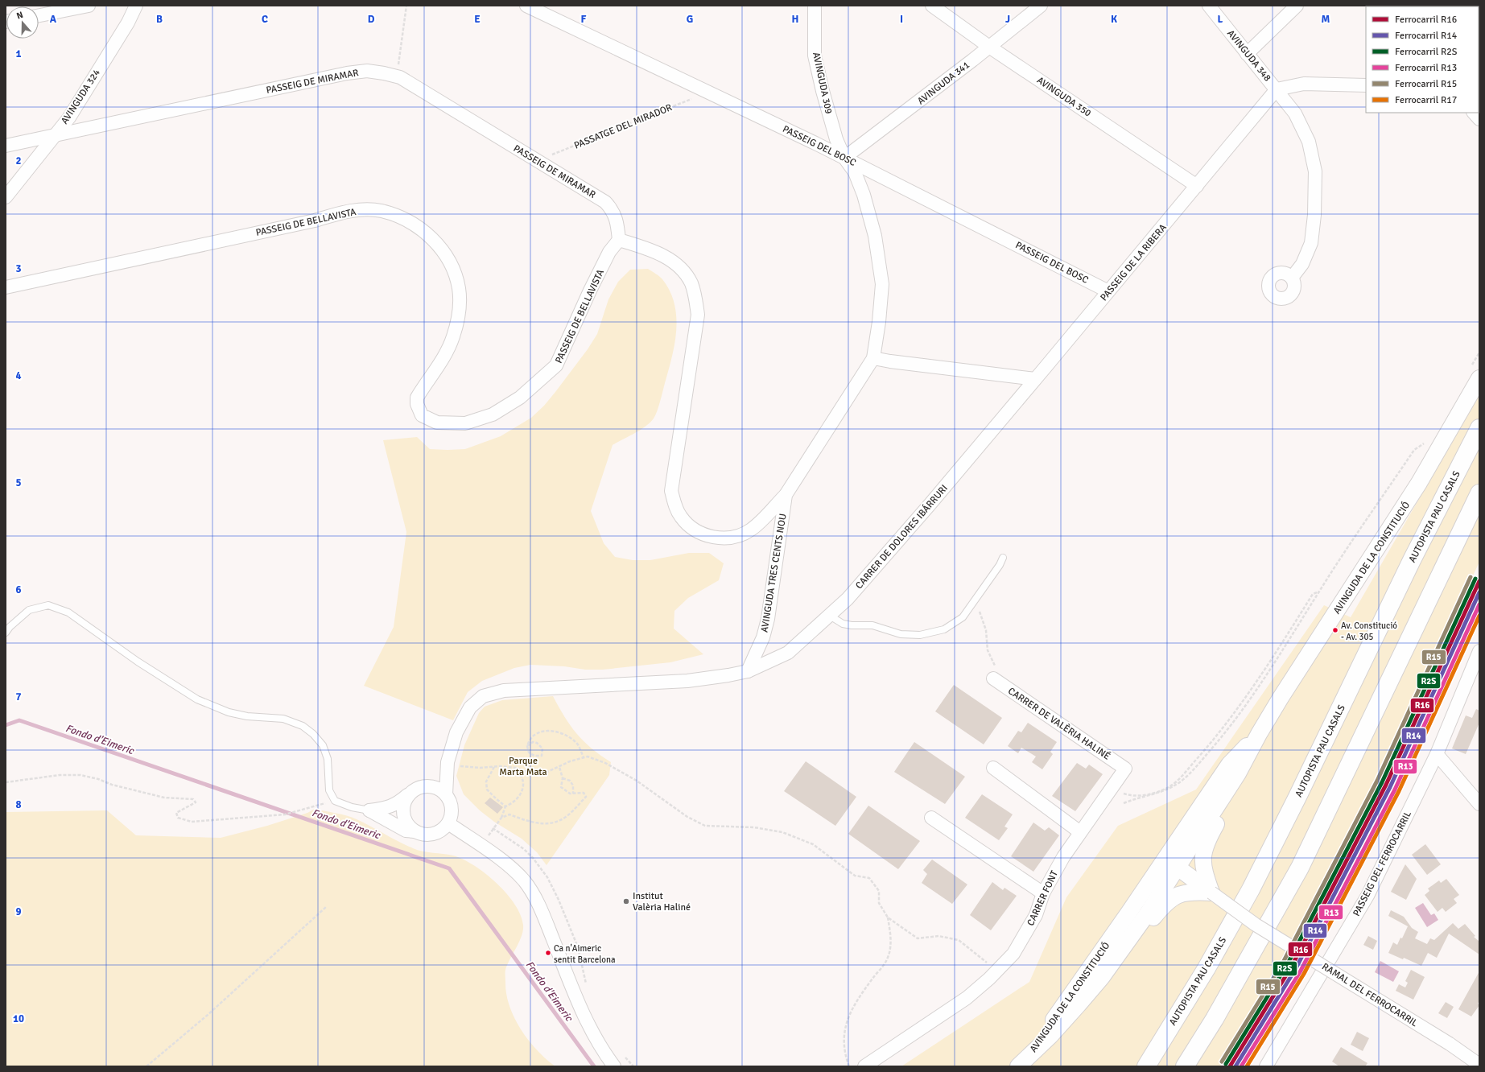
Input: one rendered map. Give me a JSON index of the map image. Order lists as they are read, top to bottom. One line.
{"streets":{"highway":["AUTOPISTA PAU CASALS"],"street":["AVINGUDA 348","PASSEIG DE MIRAMAR","AVINGUDA 309","AVINGUDA 341","AVINGUDA 324","AVINGUDA 350","PASSEIG DEL BOSC","PASSEIG DE BELLAVISTA","PASSEIG DE LA RIBERA","CARRER DE DOLORES IBÁRRURI","AVINGUDA DE LA CONSTITUCIÓ","AVINGUDA TRES CENTS NOU","CARRER DE VALÈRIA HALINÉ","PASSEIG DEL FERROCARRIL","CARRER FONT","RAMAL DEL FERROCARRIL"],"path":["PASSATGE DEL MIRADOR"]},"crossings":[["AVINGUDA 348","PASSEIG DE LA RIBERA"],["PASSEIG DE MIRAMAR","AVINGUDA 324"],["PASSEIG DE MIRAMAR","PASSATGE DEL MIRADOR"],["PASSEIG DE MIRAMAR","PASSEIG DE BELLAVISTA"],["AVINGUDA 309","AVINGUDA 341"],["AVINGUDA 309","PASSEIG DEL BOSC"],["AVINGUDA 309","AVINGUDA TRES CENTS NOU"],["AVINGUDA 341","AVINGUDA 350"],["AVINGUDA 341","PASSEIG DEL BOSC"],["AVINGUDA 341","AVINGUDA TRES CENTS NOU"],["AVINGUDA 350","PASSEIG DE LA RIBERA"],["PASSATGE DEL MIRADOR","PASSEIG DEL BOSC"],["PASSEIG DEL BOSC","PASSEIG DE LA RIBERA"],["PASSEIG DEL BOSC","AVINGUDA TRES CENTS NOU"],["PASSEIG DE LA RIBERA","CARRER DE DOLORES IBÁRRURI"],["CARRER DE DOLORES IBÁRRURI","AVINGUDA TRES CENTS NOU"],["CARRER DE VALÈRIA HALINÉ","CARRER FONT"]],"water":["Fondo d'Eimeric"],"parks":["Parque Marta Mata"],"places":["Av. Constitució - Av. 305","Institut Valèria Haliné","Ca n'Aimeric sentit Barcelona"],"lines":["rail line R15","rail line R2S","rail line R16","rail line R14","rail line R13","rail line R17"],"legend":["Ferrocarril R16","Ferrocarril R14","Ferrocarril R2S","Ferrocarril R13","Ferrocarril R15","Ferrocarril R17"],"north":"top","grid":{"columns":["A","B","C","D","E","F","G","H","I","J","K","L","M"],"rows":["1","2","3","4","5","6","7","8","9","10"]}}
